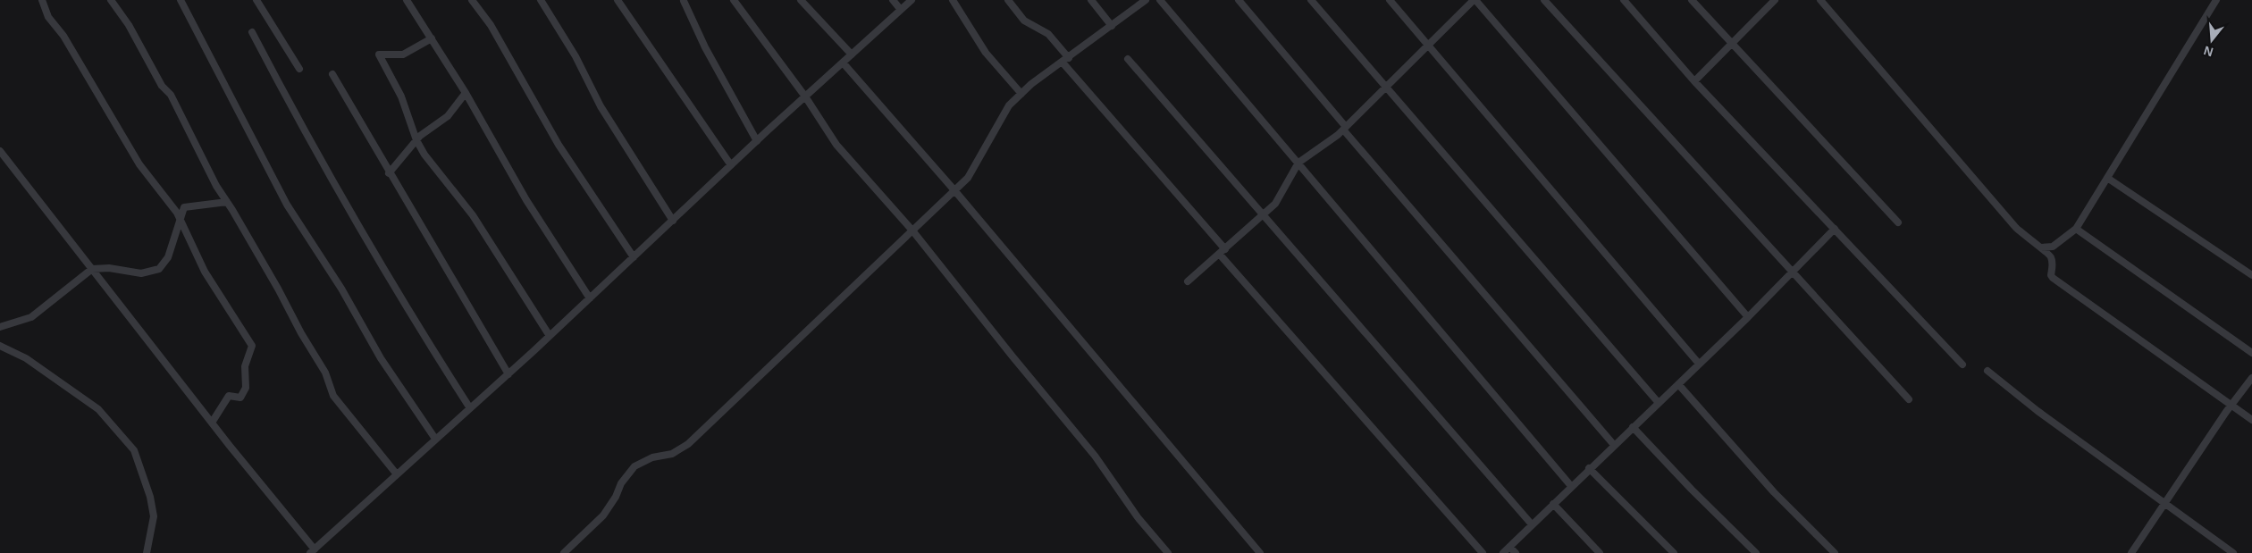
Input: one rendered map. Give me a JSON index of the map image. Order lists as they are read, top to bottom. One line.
{"north":"bottom"}
